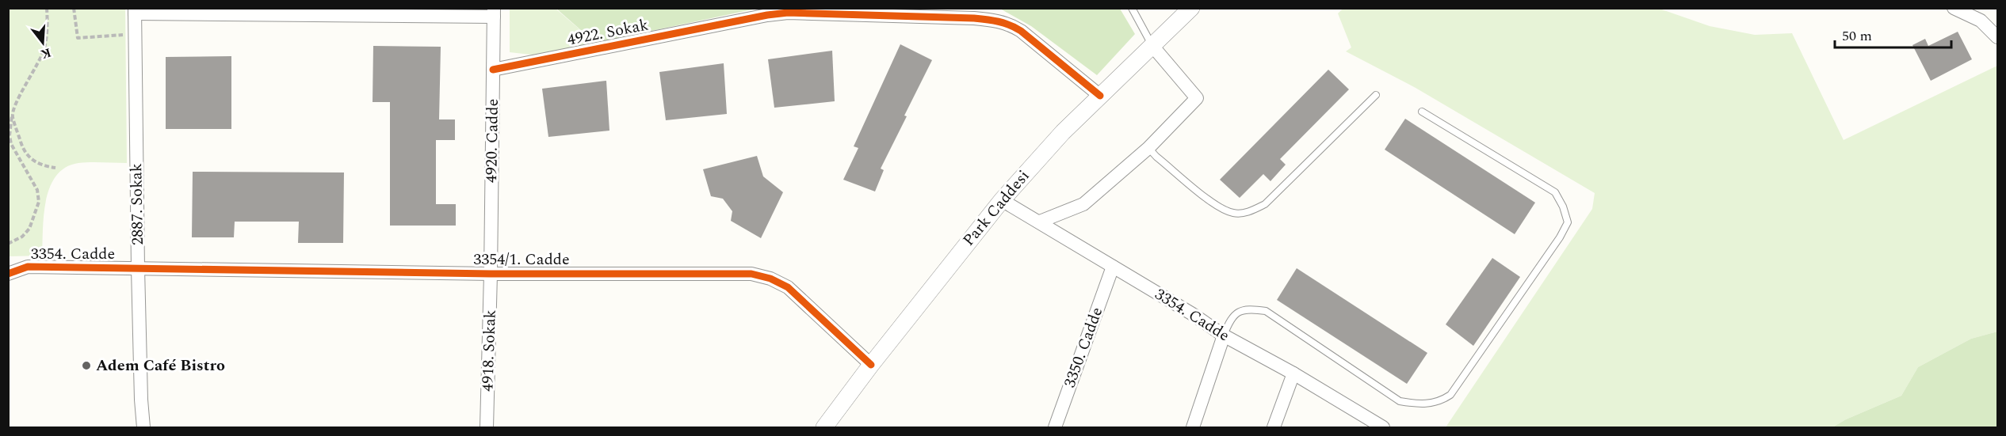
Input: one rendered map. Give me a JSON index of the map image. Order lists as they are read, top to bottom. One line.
{"streets":{"street":["4922. Sokak","4920. Cadde","2887. Sokak","Park Caddesi","3354. Cadde","3354/1. Cadde","3350. Cadde","4918. Sokak"]},"crossings":[["4922. Sokak","4920. Cadde"],["4922. Sokak","Park Caddesi"],["4920. Cadde","3354/1. Cadde"],["4920. Cadde","4918. Sokak"],["2887. Sokak","3354. Cadde"],["2887. Sokak","3354/1. Cadde"],["Park Caddesi","3354. Cadde"],["Park Caddesi","3354/1. Cadde"],["3354. Cadde","3354/1. Cadde"],["3354. Cadde","3350. Cadde"],["3354/1. Cadde","4918. Sokak"]],"places":["Adem Café Bistro"],"scale_bar":"50 m","north":"bottom"}
